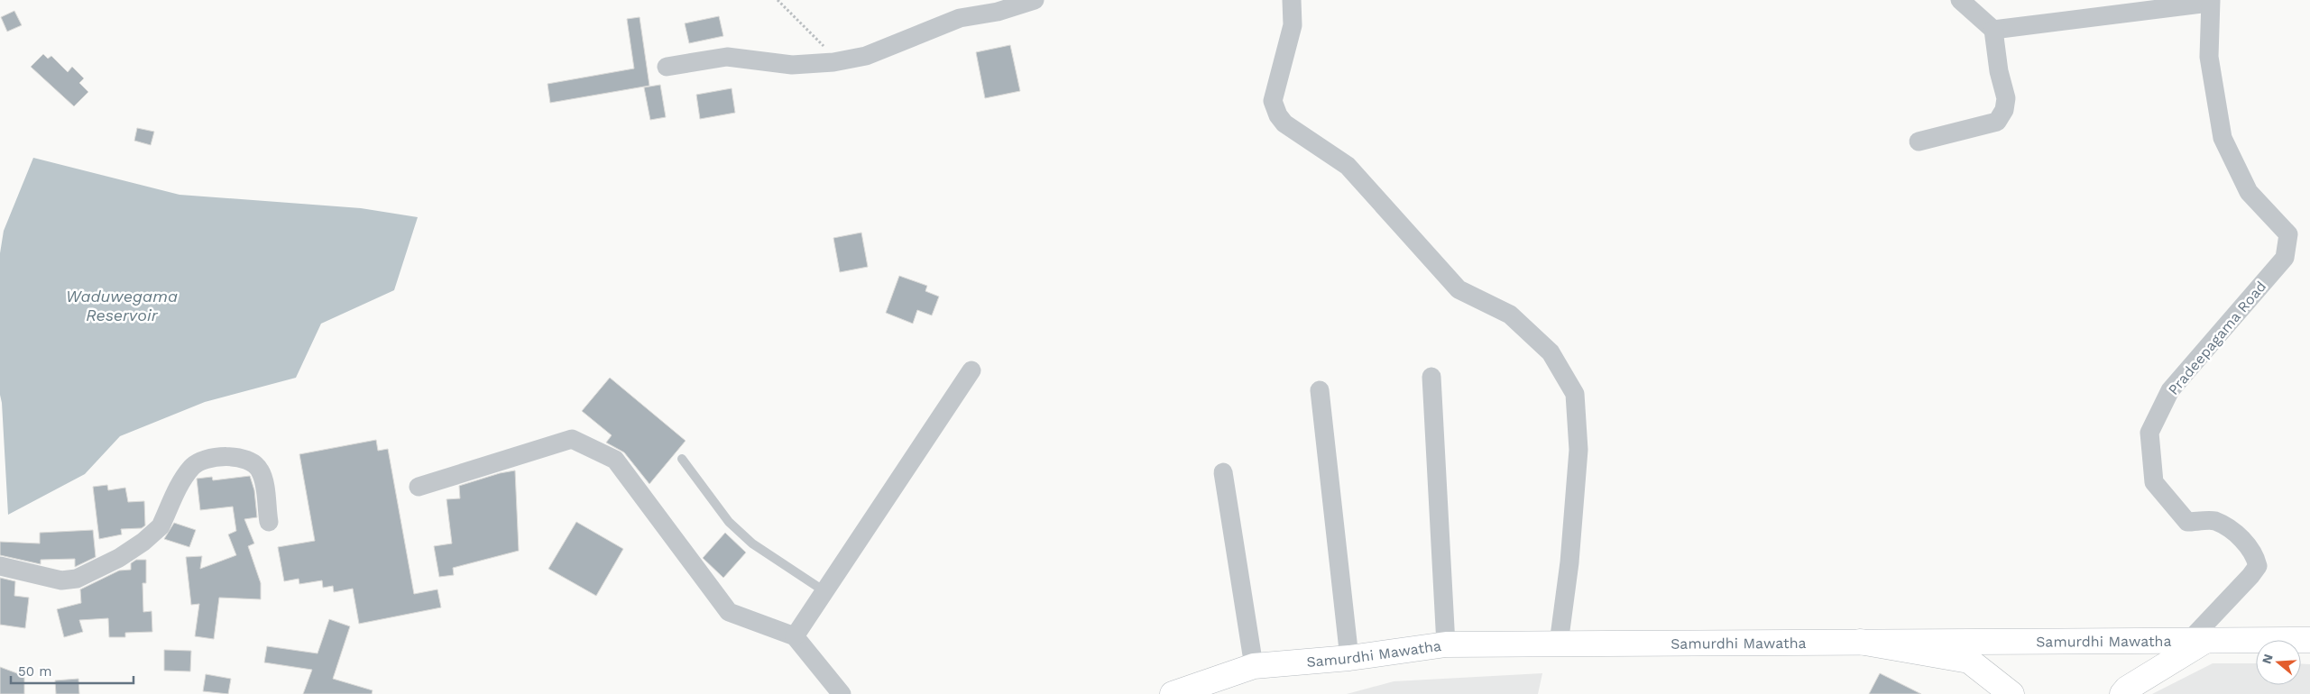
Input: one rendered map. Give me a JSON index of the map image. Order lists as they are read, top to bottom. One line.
{"streets":{"main road":["Samurdhi Mawatha"],"street":["Pradeepagama Road"]},"crossings":[["Pradeepagama Road","Samurdhi Mawatha"]],"water":["Waduwegama Reservoir"],"scale_bar":"50 m","north":"left"}
